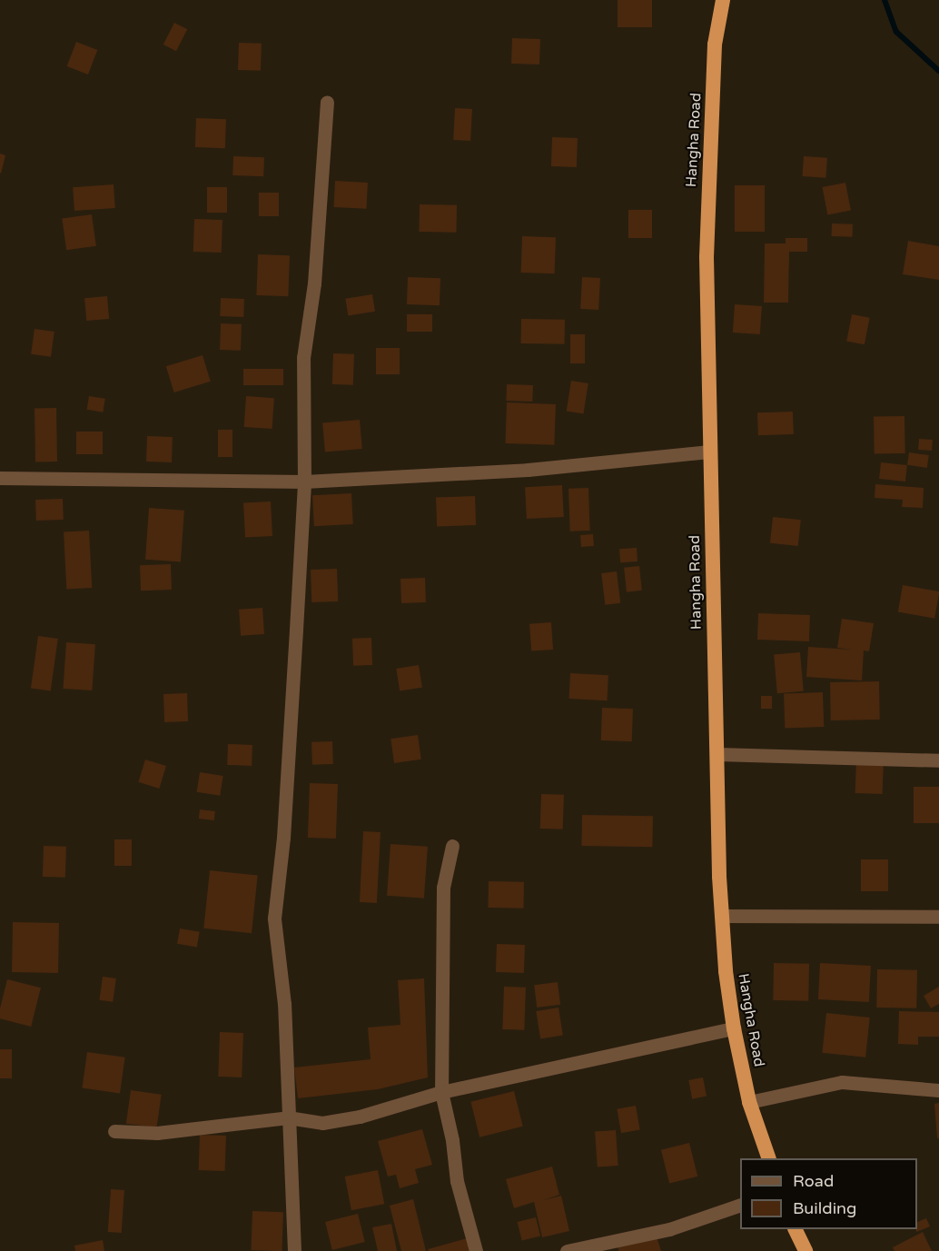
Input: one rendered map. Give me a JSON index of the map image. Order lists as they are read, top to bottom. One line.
{"streets":{"highway":["Hangha Road"]},"legend":["Road","Building"]}
